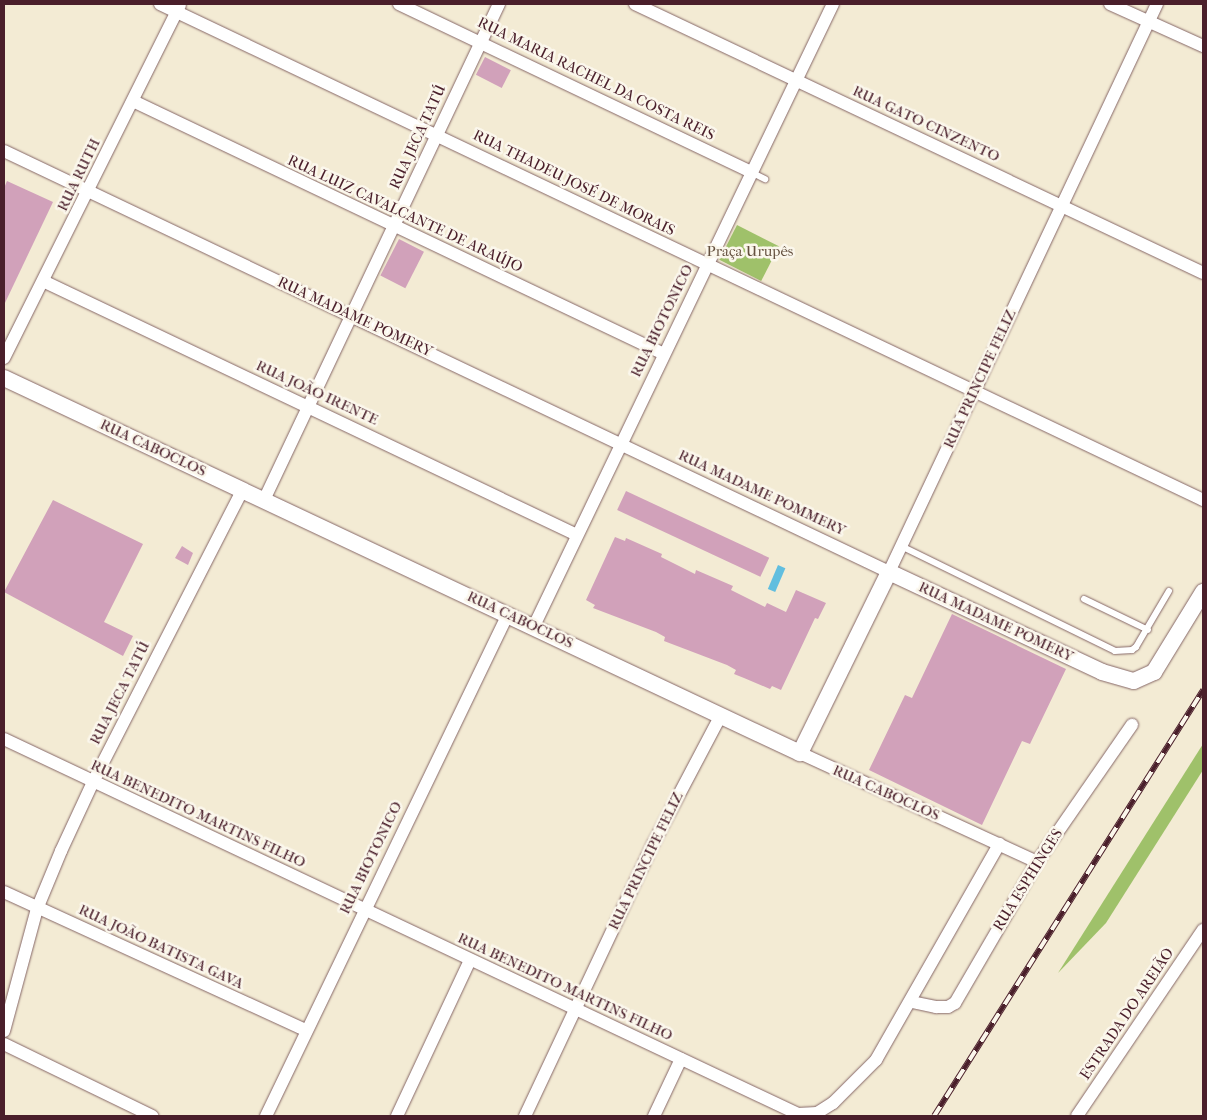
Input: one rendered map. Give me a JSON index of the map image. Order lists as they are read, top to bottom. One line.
{"streets":{"street":["RUA MARIA RACHEL DA COSTA REIS","RUA GATO CINZENTO","RUA JECA TATÚ","RUA RUTH","RUA THADEU JOSÉ DE MORAIS","RUA LUIZ CAVALCANTE DE ARAÚJO","RUA MADAME POMERY","RUA BIOTONICO","RUA PRINCIPE FELIZ","RUA JOÃO IRENTE","RUA CABOCLOS","RUA MADAME POMMERY","RUA BENEDITO MARTINS FILHO","RUA ESPHINGES","RUA JOÃO BATISTA GAVA","ESTRADA DO AREIÃO"]},"crossings":[["RUA MARIA RACHEL DA COSTA REIS","RUA JECA TATÚ"],["RUA MARIA RACHEL DA COSTA REIS","RUA BIOTONICO"],["RUA GATO CINZENTO","RUA BIOTONICO"],["RUA GATO CINZENTO","RUA PRINCIPE FELIZ"],["RUA JECA TATÚ","RUA THADEU JOSÉ DE MORAIS"],["RUA JECA TATÚ","RUA LUIZ CAVALCANTE DE ARAÚJO"],["RUA JECA TATÚ","RUA MADAME POMERY"],["RUA JECA TATÚ","RUA JOÃO IRENTE"],["RUA JECA TATÚ","RUA CABOCLOS"],["RUA JECA TATÚ","RUA BENEDITO MARTINS FILHO"],["RUA JECA TATÚ","RUA JOÃO BATISTA GAVA"],["RUA RUTH","RUA THADEU JOSÉ DE MORAIS"],["RUA RUTH","RUA LUIZ CAVALCANTE DE ARAÚJO"],["RUA RUTH","RUA MADAME POMERY"],["RUA RUTH","RUA JOÃO IRENTE"],["RUA THADEU JOSÉ DE MORAIS","RUA BIOTONICO"],["RUA THADEU JOSÉ DE MORAIS","RUA PRINCIPE FELIZ"],["RUA LUIZ CAVALCANTE DE ARAÚJO","RUA BIOTONICO"],["RUA MADAME POMERY","RUA BIOTONICO"],["RUA MADAME POMERY","RUA PRINCIPE FELIZ"],["RUA MADAME POMERY","RUA MADAME POMMERY"],["RUA BIOTONICO","RUA JOÃO IRENTE"],["RUA BIOTONICO","RUA CABOCLOS"],["RUA BIOTONICO","RUA MADAME POMMERY"],["RUA BIOTONICO","RUA BENEDITO MARTINS FILHO"],["RUA BIOTONICO","RUA JOÃO BATISTA GAVA"],["RUA PRINCIPE FELIZ","RUA CABOCLOS"],["RUA PRINCIPE FELIZ","RUA MADAME POMMERY"],["RUA PRINCIPE FELIZ","RUA BENEDITO MARTINS FILHO"],["RUA CABOCLOS","RUA BENEDITO MARTINS FILHO"],["RUA CABOCLOS","RUA ESPHINGES"],["RUA BENEDITO MARTINS FILHO","RUA ESPHINGES"]],"parks":["Praça Urupês"]}
